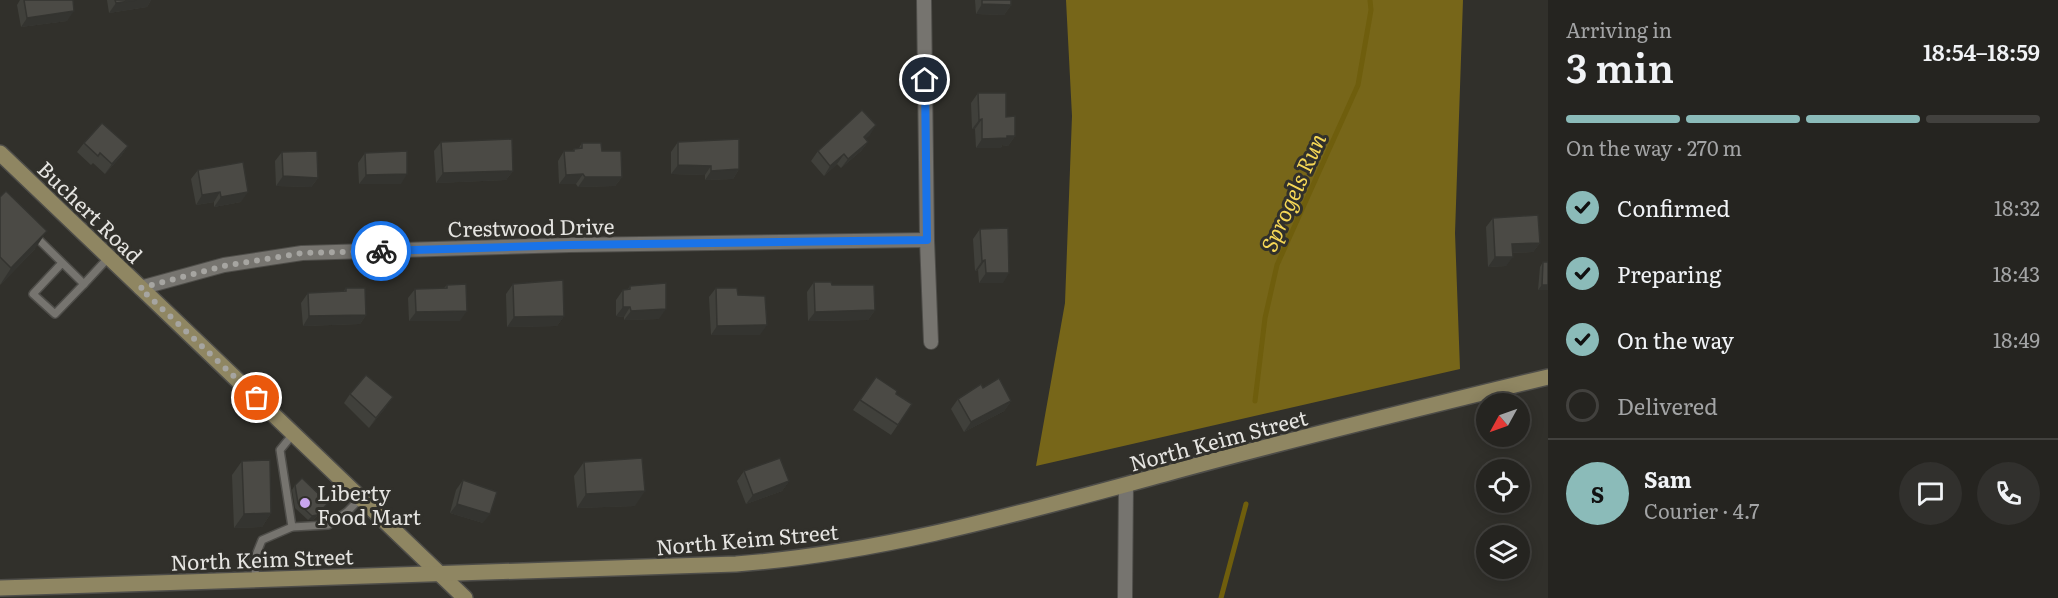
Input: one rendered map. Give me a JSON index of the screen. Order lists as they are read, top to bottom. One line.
{"streets":{"street":["Buchert Road","Crestwood Drive","North Keim Street"]},"crossings":[["Buchert Road","Crestwood Drive"],["Buchert Road","North Keim Street"]],"water":["Sprogels Run"],"places":["Liberty Food Mart"],"north":"bottom left","page":{"heading":["3 min","Arriving in","18:54–18:59"],"panel":["Sam","Courier · 4.7"],"bar":"On the way · 270 m","list":[["Confirmed","18:32"],["Preparing","18:43"],["On the way","18:49"],"Delivered"],"round":"S"}}
